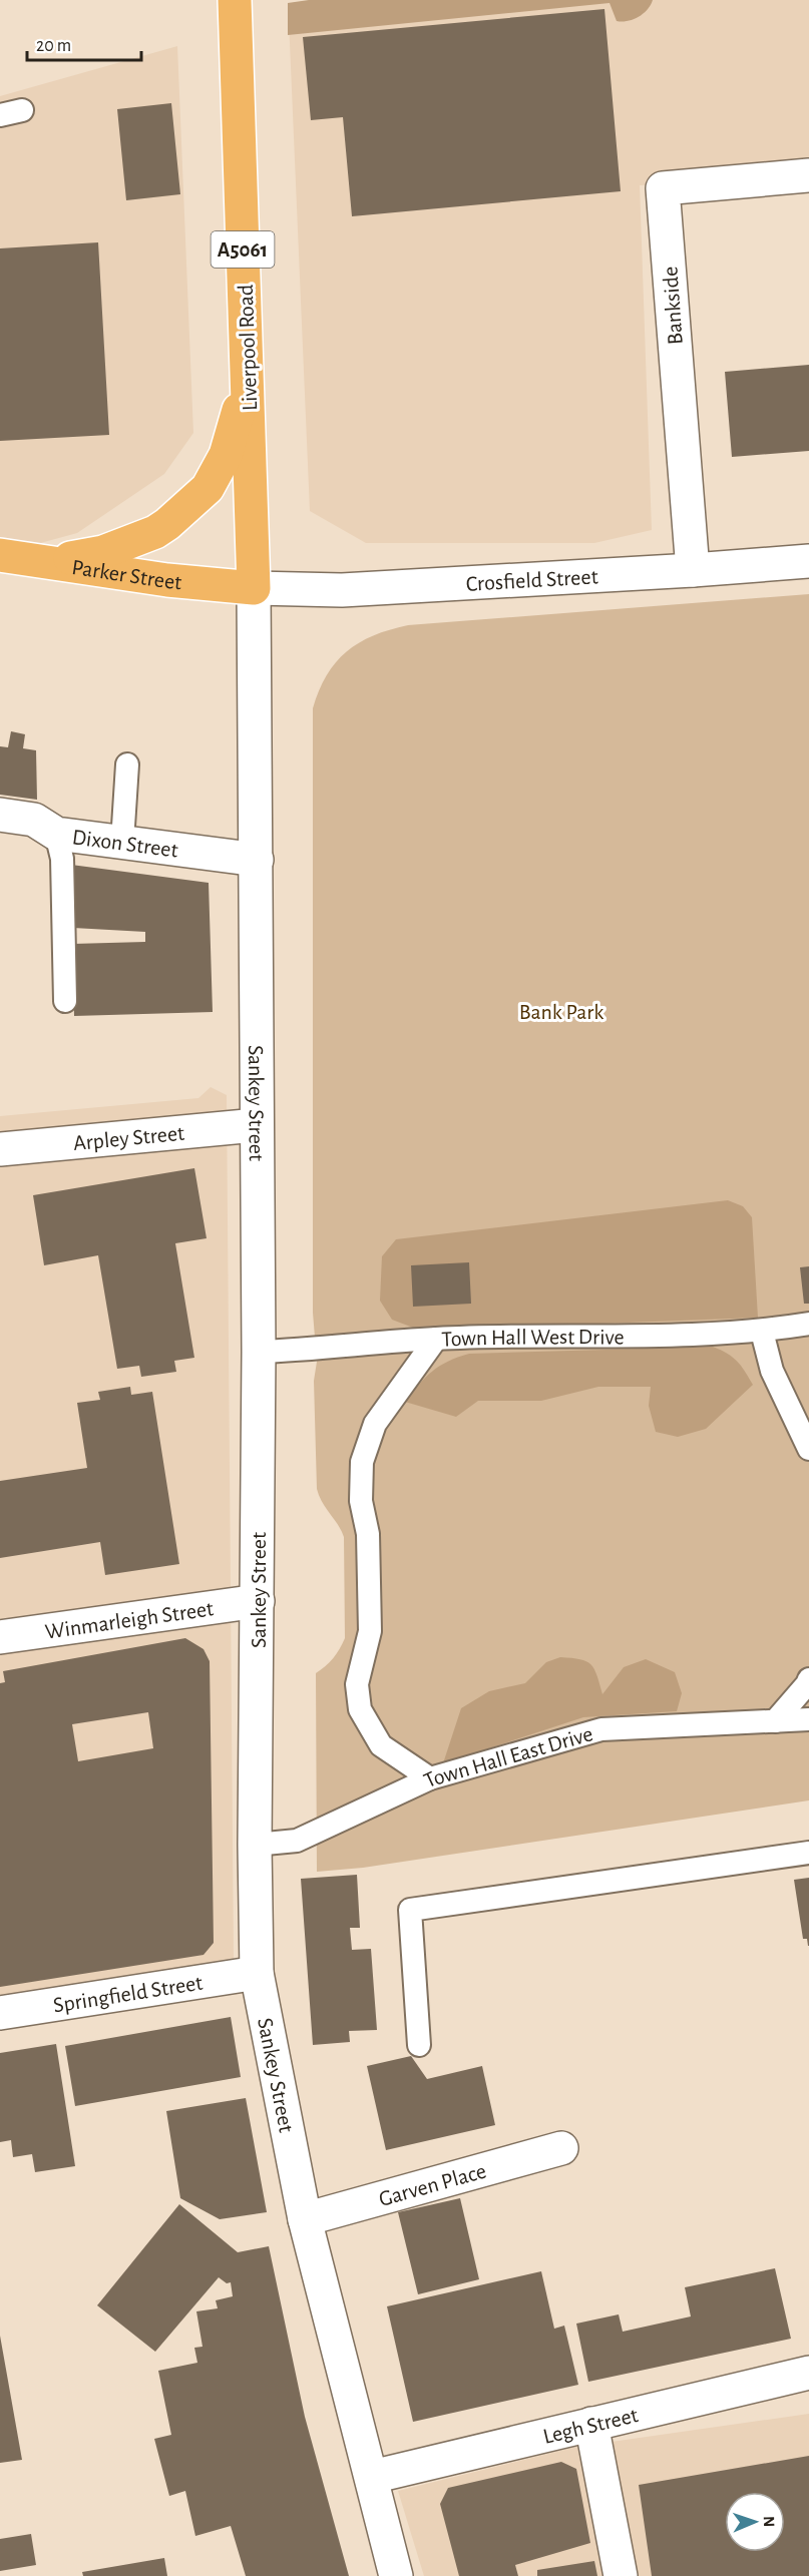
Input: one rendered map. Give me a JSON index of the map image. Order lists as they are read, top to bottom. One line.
{"streets":{"highway":["A5061","Liverpool Road","Parker Street"],"street":["Bankside","Crosfield Street","Dixon Street","Sankey Street","Arpley Street","Winmarleigh Street","Springfield Street","Garven Place","Legh Street"],"lane":["Town Hall West Drive","Town Hall East Drive"]},"crossings":[["Bankside","Crosfield Street"],["Liverpool Road","Parker Street"],["Liverpool Road","Crosfield Street"],["Liverpool Road","Sankey Street"],["Parker Street","Crosfield Street"],["Parker Street","Sankey Street"],["Crosfield Street","Sankey Street"],["Dixon Street","Sankey Street"],["Sankey Street","Arpley Street"],["Sankey Street","Town Hall West Drive"],["Sankey Street","Winmarleigh Street"],["Sankey Street","Town Hall East Drive"],["Sankey Street","Springfield Street"],["Sankey Street","Garven Place"],["Sankey Street","Legh Street"]],"parks":["Bank Park"],"scale_bar":"20 m","north":"right"}
